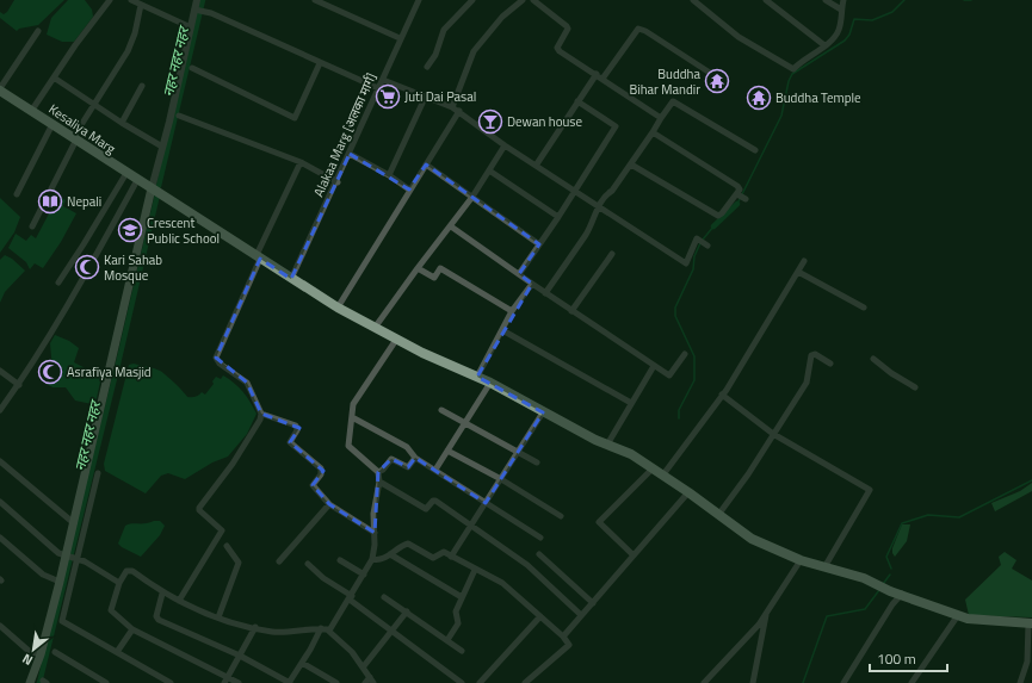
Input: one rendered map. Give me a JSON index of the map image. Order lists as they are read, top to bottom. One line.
{"streets":{"main road":["Kesaliya Marg"],"street":["Alakaa Marg [अलका मार्ग]"]},"crossings":[["Kesaliya Marg","Alakaa Marg [अलका मार्ग]"]],"water":["नहर नहर नहर"],"places":{"temple":["Buddha Bihar Mandir","Buddha Temple"],"supermarket":["Juti Dai Pasal"],"bar":["Dewan house"],"library":["Nepali"],"school or university":["Crescent Public School"],"mosque":["Kari Sahab Mosque","Asrafiya Masjid"]},"scale_bar":"100 m","north":"bottom left"}
